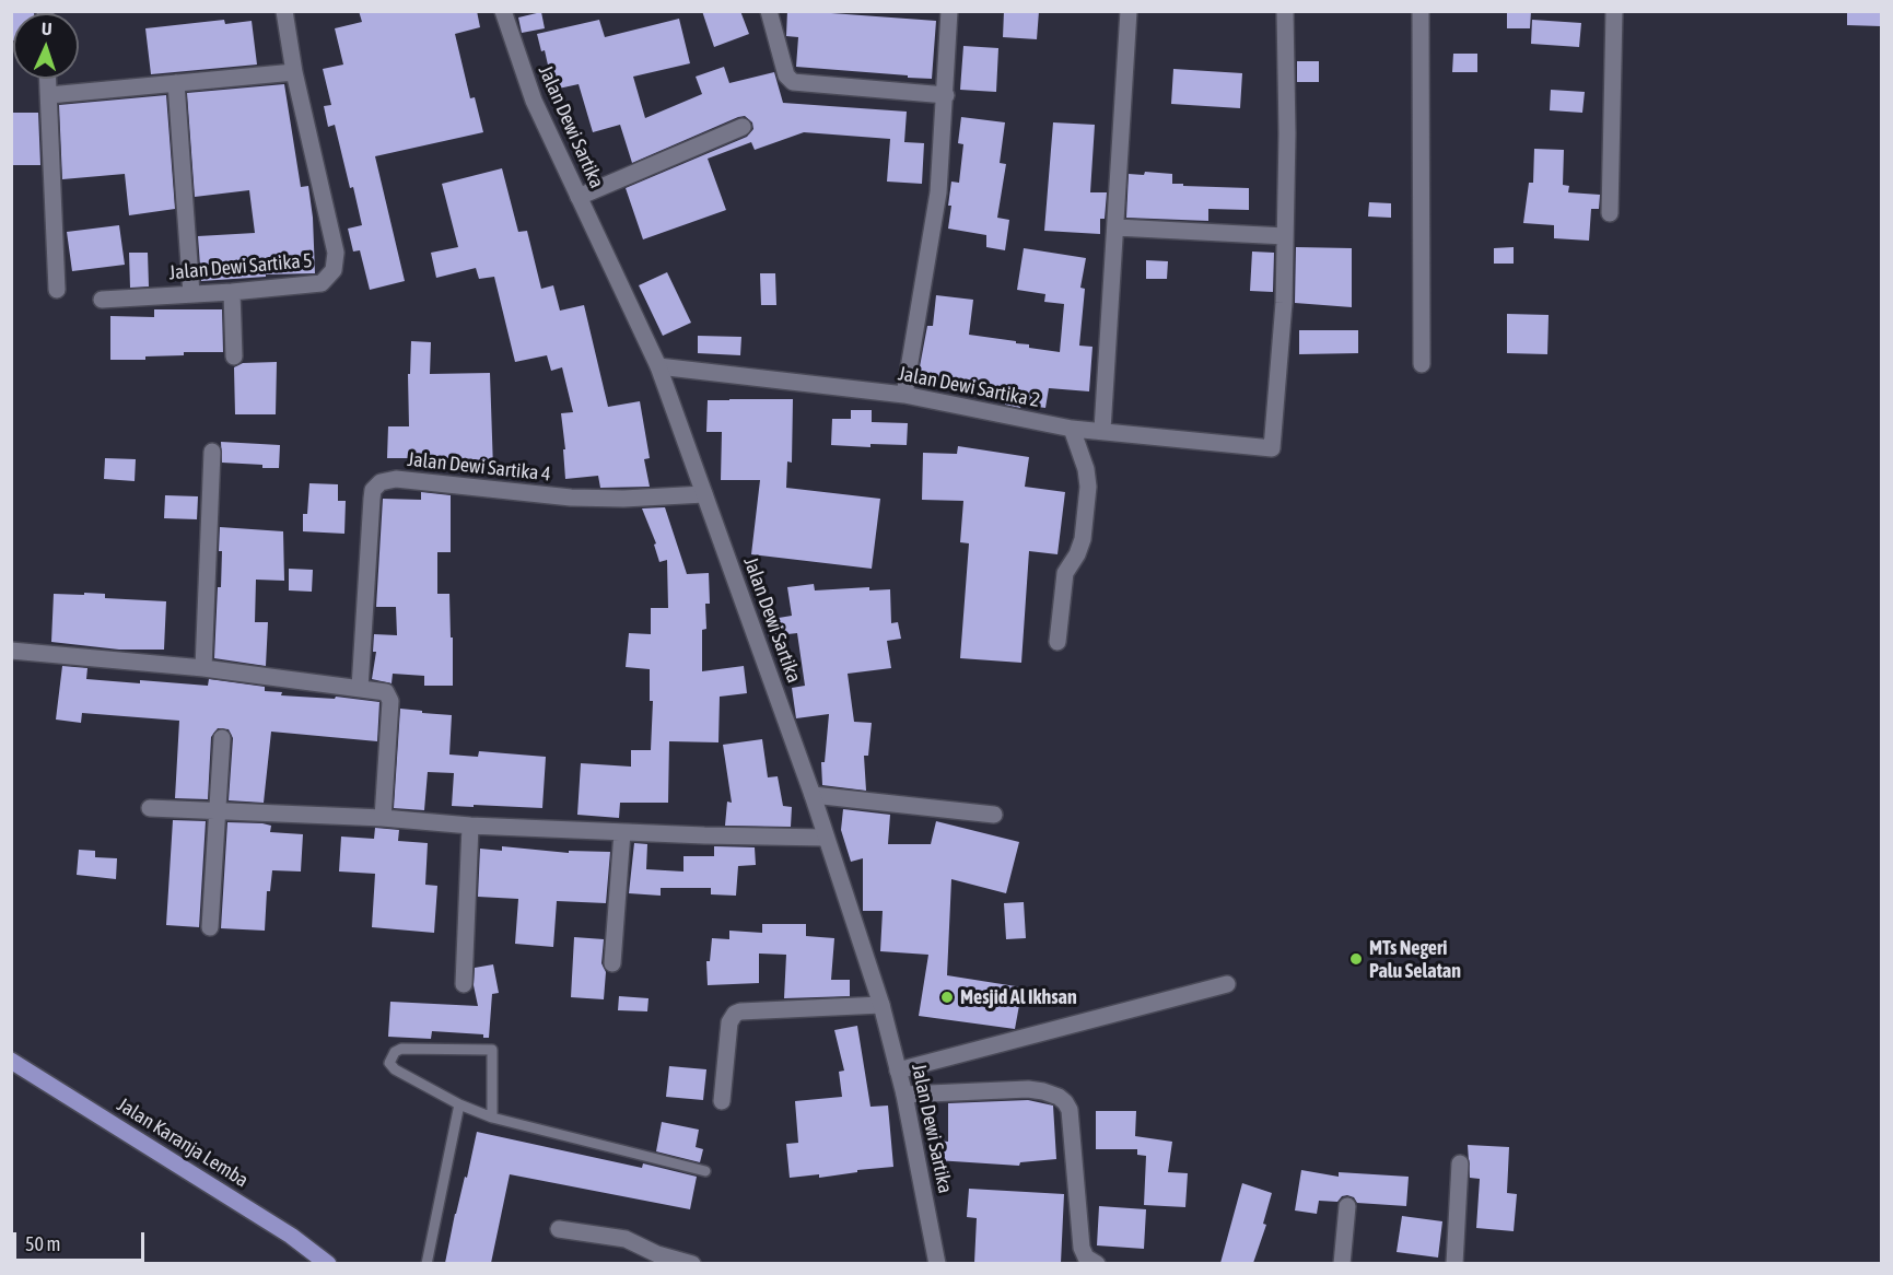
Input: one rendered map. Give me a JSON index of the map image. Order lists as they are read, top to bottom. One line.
{"streets":{"main road":["Jalan Karanja Lemba"],"street":["Jalan Dewi Sartika","Jalan Dewi Sartika 5","Jalan Dewi Sartika 2","Jalan Dewi Sartika 4"]},"crossings":[["Jalan Dewi Sartika","Jalan Dewi Sartika 2"],["Jalan Dewi Sartika","Jalan Dewi Sartika 4"]],"places":["MTs Negeri Palu Selatan","Mesjid Al Ikhsan"],"scale_bar":"50 m","north":"top"}
